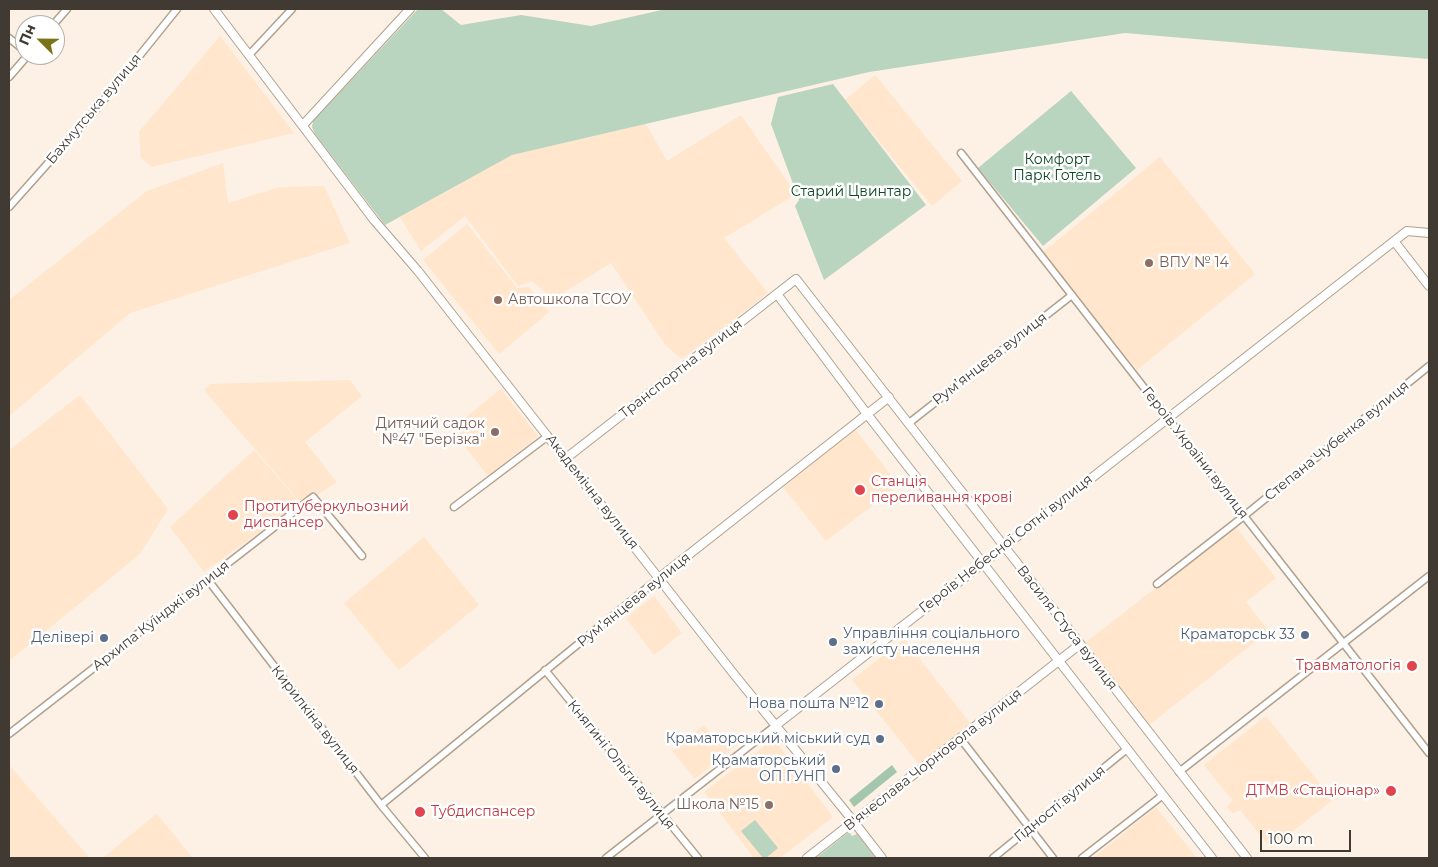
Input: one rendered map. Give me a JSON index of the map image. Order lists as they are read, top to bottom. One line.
{"streets":{"street":["Бахмутська вулиця","Рум’янцева вулиця","Транспортна вулиця","Степана Чубенка вулиця","Героїв України вулиця","Академічна вулиця","Героїв Небесної Сотні вулиця","Архипа Куїнджі вулиця","Василя Стуса вулиця","Кирилкіна вулиця","В'ячеслава Чорновола вулиця","Княгині Ольги вулиця","Гідності вулиця"]},"crossings":[["Рум’янцева вулиця","Героїв України вулиця"],["Рум’янцева вулиця","Академічна вулиця"],["Рум’янцева вулиця","Василя Стуса вулиця"],["Рум’янцева вулиця","Кирилкіна вулиця"],["Рум’янцева вулиця","Княгині Ольги вулиця"],["Транспортна вулиця","Академічна вулиця"],["Транспортна вулиця","Василя Стуса вулиця"],["Степана Чубенка вулиця","Героїв України вулиця"],["Героїв України вулиця","Героїв Небесної Сотні вулиця"],["Академічна вулиця","Героїв Небесної Сотні вулиця"],["Академічна вулиця","В'ячеслава Чорновола вулиця"],["Героїв Небесної Сотні вулиця","Василя Стуса вулиця"],["Героїв Небесної Сотні вулиця","Княгині Ольги вулиця"],["Архипа Куїнджі вулиця","Кирилкіна вулиця"],["Василя Стуса вулиця","В'ячеслава Чорновола вулиця"],["Василя Стуса вулиця","Гідності вулиця"]],"parks":["Комфорт Парк Готель","Старий Цвинтар"],"places":["ВПУ № 14","Автошкола ТСОУ","Дитячий садок №47 \"Берізка\"","Станція переливання крові","Протитуберкульозний диспансер","Краматорськ 33","Делівері","Управління соціального захисту населення","Травматологія","Нова пошта №12","Краматорський міський суд","Краматорський ОП ГУНП","ДТМВ «Стаціонар»","Школа №15","Тубдиспансер"],"scale_bar":"100 m","north":"top left"}
